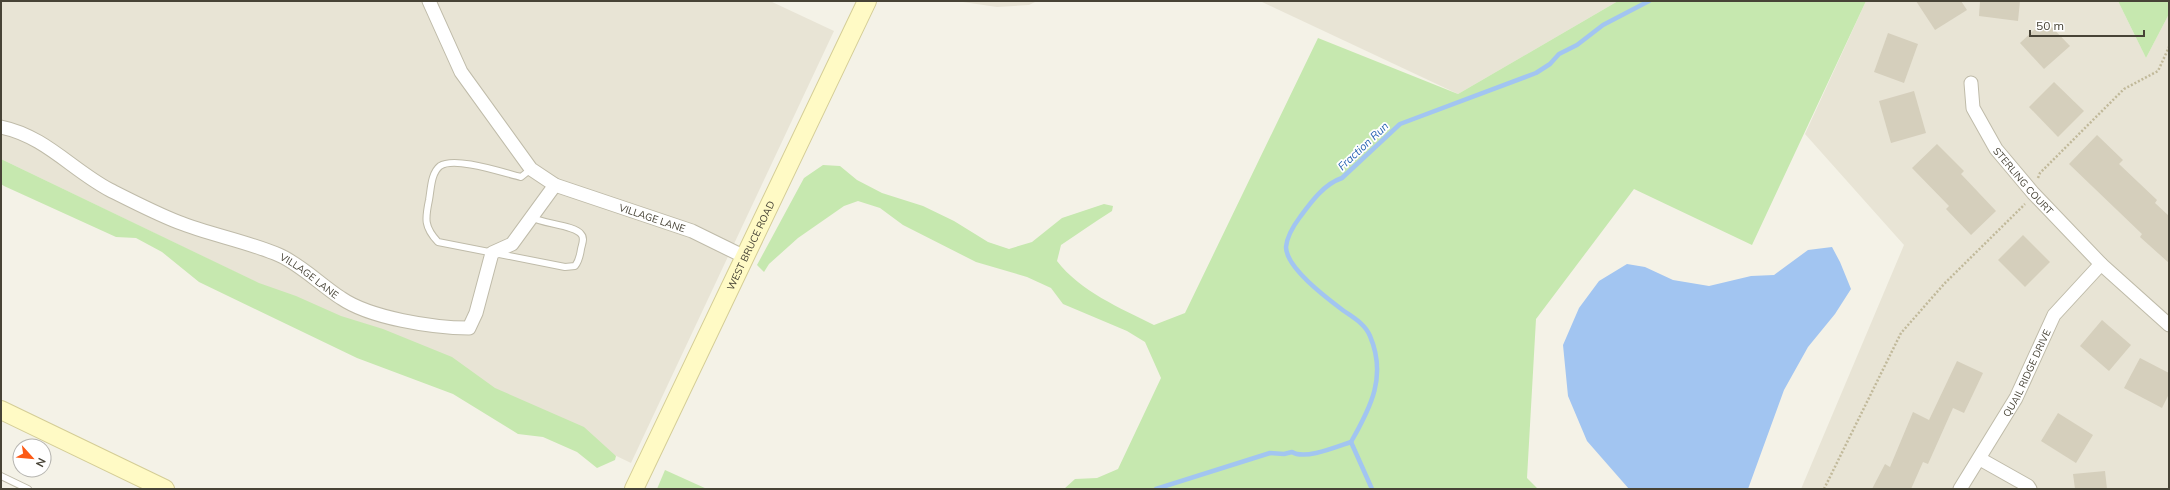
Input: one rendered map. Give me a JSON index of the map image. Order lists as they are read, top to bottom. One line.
{"streets":{"street":["STERLING COURT","VILLAGE LANE","WEST BRUCE ROAD","QUAIL RIDGE DRIVE"]},"crossings":[["STERLING COURT","QUAIL RIDGE DRIVE"],["VILLAGE LANE","WEST BRUCE ROAD"]],"water":["Fraction Run"],"scale_bar":"50 m","north":"bottom right"}
